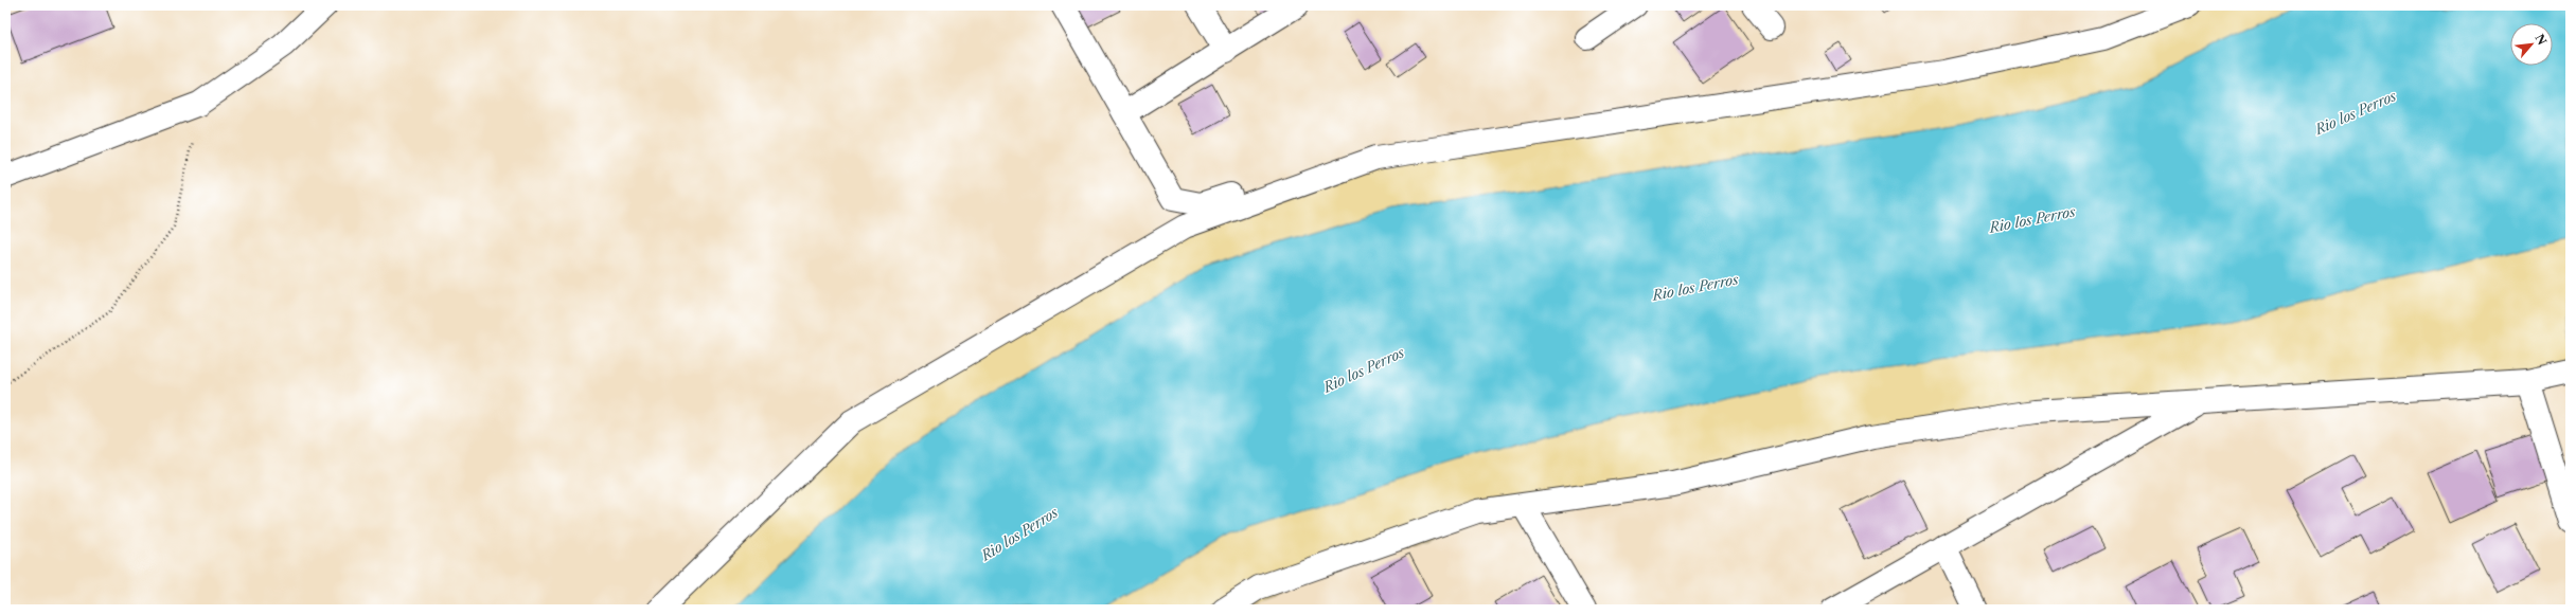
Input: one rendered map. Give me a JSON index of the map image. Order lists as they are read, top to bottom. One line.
{"water":["Rio los Perros"],"north":"top right"}
